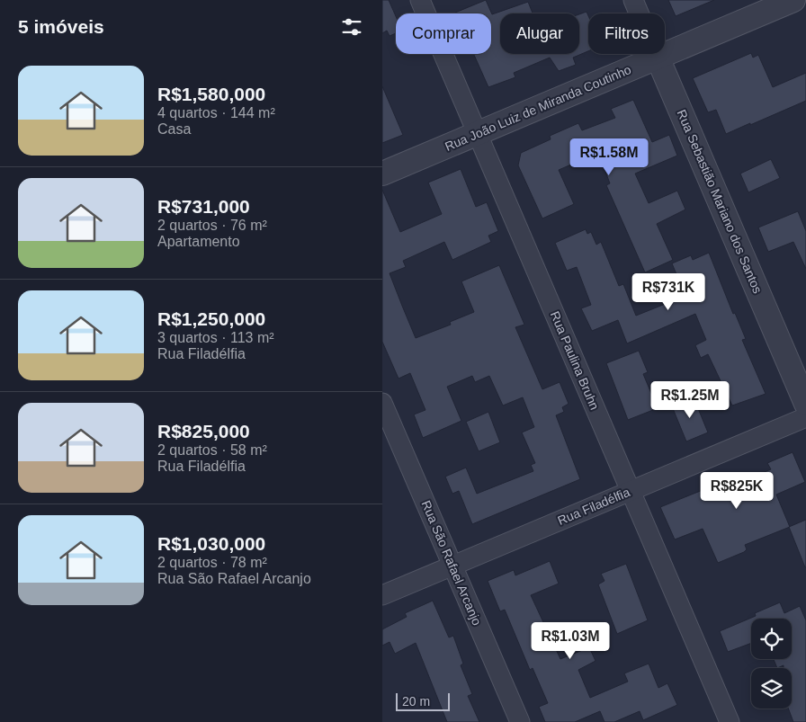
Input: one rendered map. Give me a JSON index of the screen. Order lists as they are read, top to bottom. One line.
{"streets":{"street":["Rua João Luiz de Miranda Coutinho","Rua Sebastião Mariano dos Santos","Rua Paulina Bruhn","Rua Filadélfia","Rua São Rafael Arcanjo"]},"crossings":[["Rua João Luiz de Miranda Coutinho","Rua Sebastião Mariano dos Santos"],["Rua João Luiz de Miranda Coutinho","Rua Paulina Bruhn"],["Rua Paulina Bruhn","Rua Filadélfia"],["Rua Filadélfia","Rua São Rafael Arcanjo"]],"scale_bar":"20 m","page":{"heading":"5 imóveis","chip":["Comprar","Alugar","Filtros"],"list":[{"name":"R$1,580,000","note":"4 quartos · 144 m² · Casa"},{"name":"R$731,000","note":"2 quartos · 76 m² · Apartamento"},{"name":"R$1,250,000","note":"3 quartos · 113 m² · Rua Filadélfia"},{"name":"R$825,000","note":"2 quartos · 58 m² · Rua Filadélfia"},{"name":"R$1,030,000","note":"2 quartos · 78 m² · Rua São Rafael Arcanjo"}],"price":["R$1.58M","R$731K","R$1.25M","R$825K","R$1.03M"],"scale":"20 m"}}
